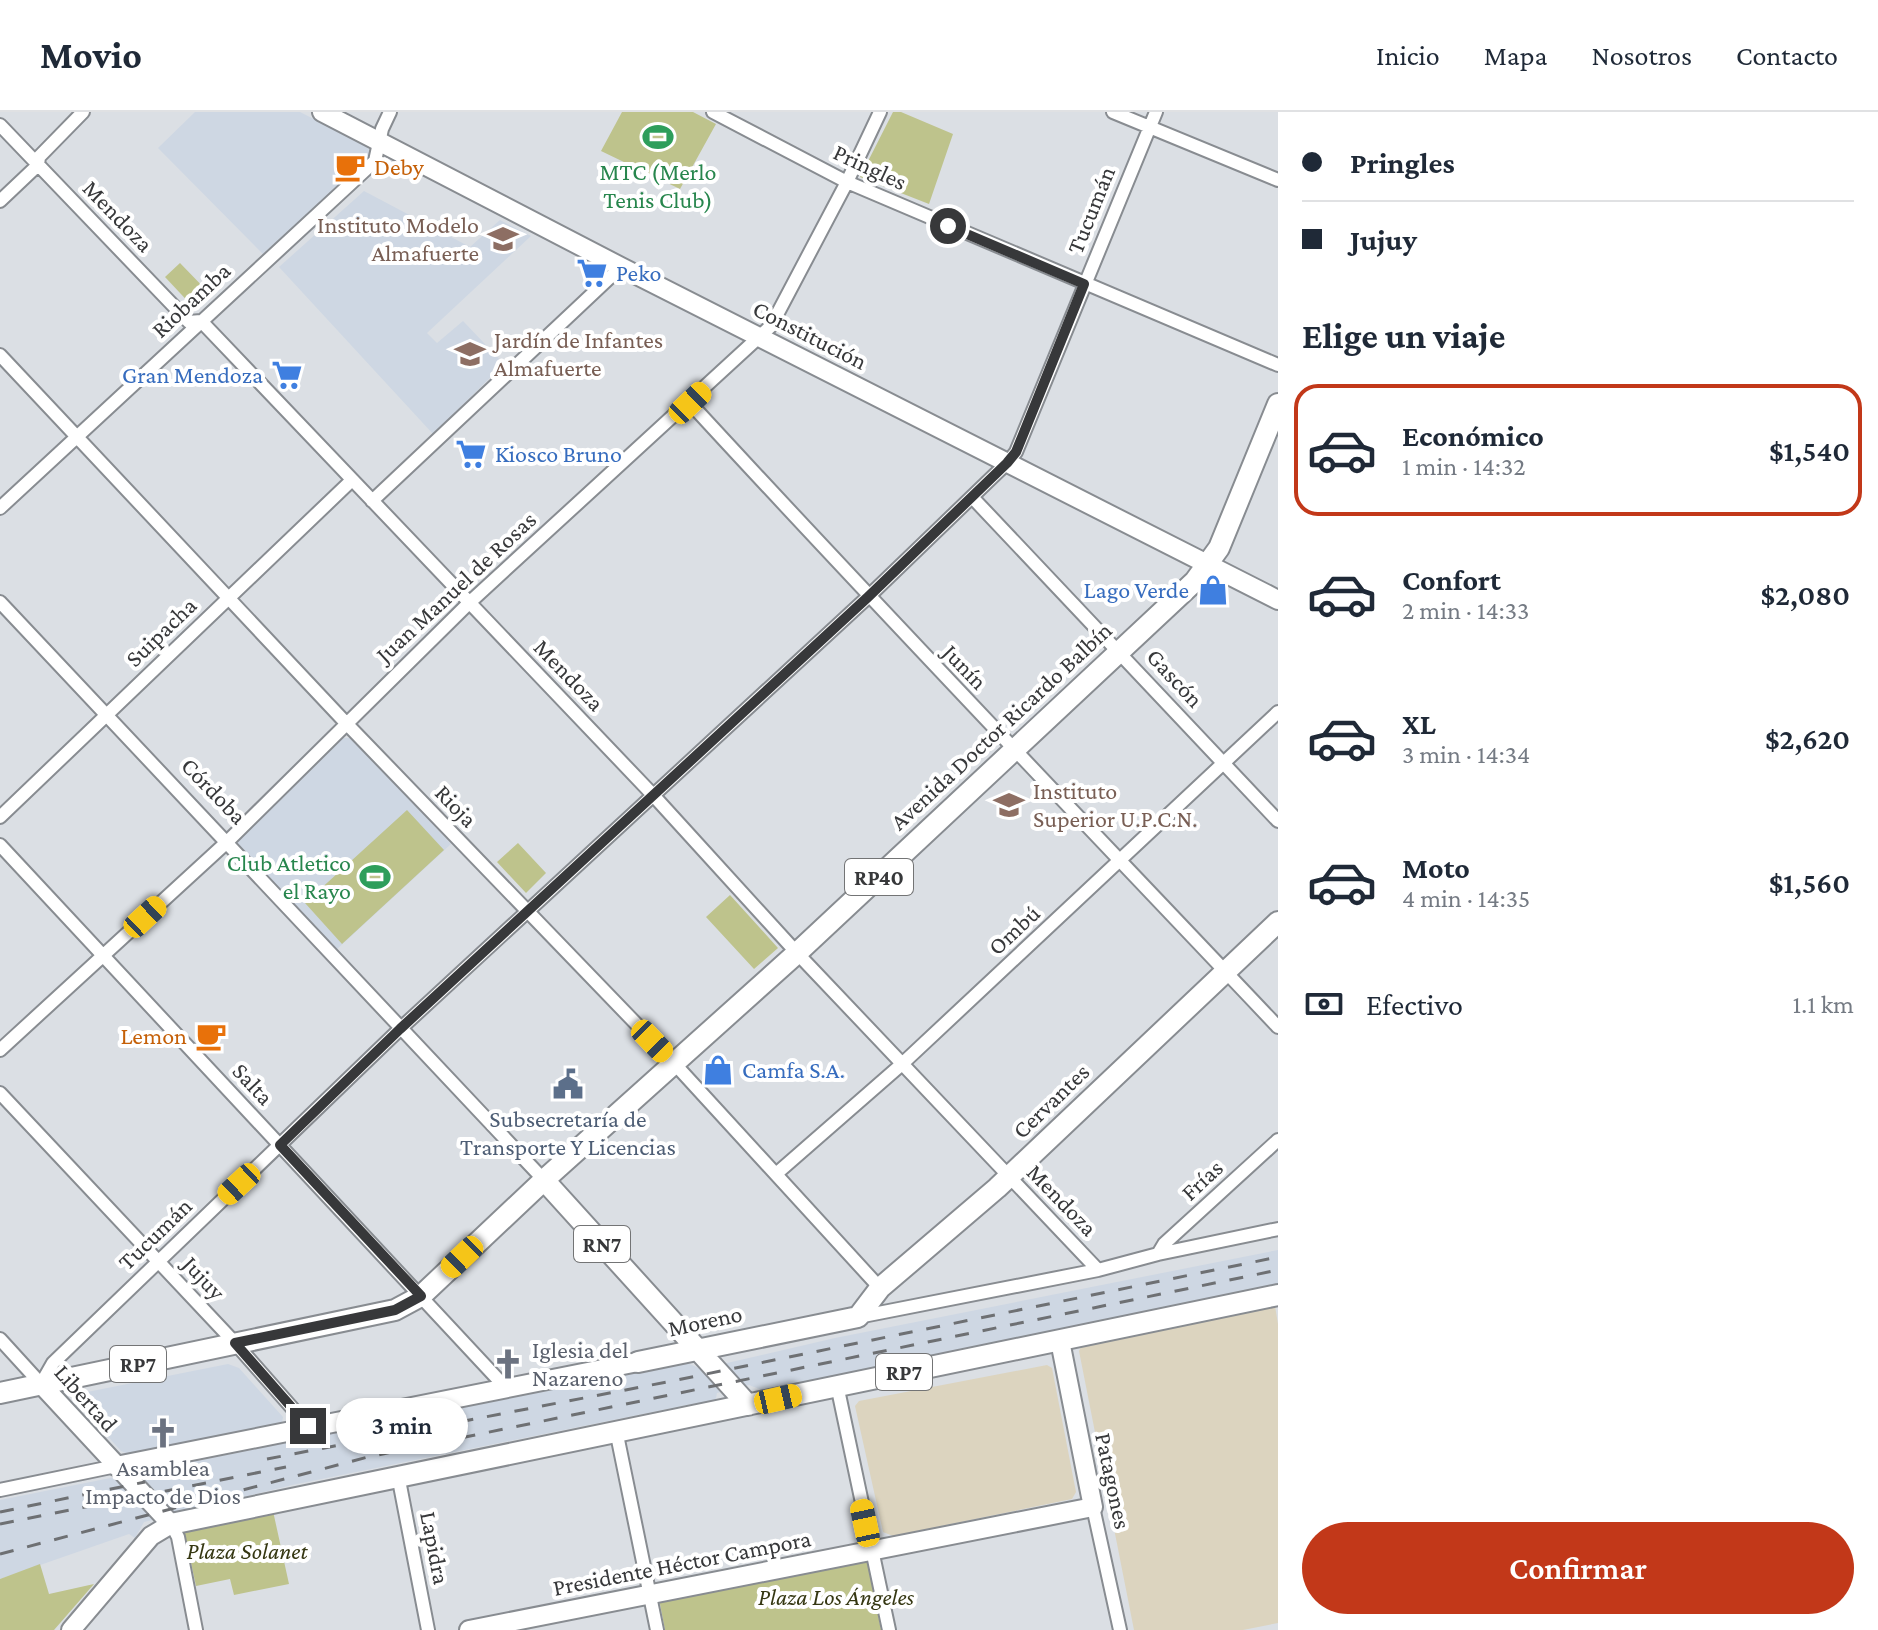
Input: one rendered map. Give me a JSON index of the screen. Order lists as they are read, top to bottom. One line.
{"streets":{"main road":["Avenida Doctor Ricardo Balbín","Córdoba","RP40","Cervantes","RN7","Moreno","RP7"],"street":["Pringles","Tucumán","Mendoza","Riobamba","Constitución","Juan Manuel de Rosas","Suipacha","Junín","Gascón","Rioja","Ombú","Salta","Frías","Jujuy","Libertad","Patagones","Lapidra","Presidente Héctor Campora"]},"crossings":[["Pringles","Tucumán"],["Pringles","Juan Manuel de Rosas"],["Tucumán","Mendoza"],["Tucumán","Constitución"],["Tucumán","Junín"],["Tucumán","Gascón"],["Tucumán","Avenida Doctor Ricardo Balbín"],["Tucumán","Córdoba"],["Tucumán","Rioja"],["Tucumán","Salta"],["Tucumán","Jujuy"],["Tucumán","RP7"],["Tucumán","Libertad"],["Mendoza","Riobamba"],["Mendoza","Juan Manuel de Rosas"],["Mendoza","Suipacha"],["Mendoza","Avenida Doctor Ricardo Balbín"],["Mendoza","Ombú"],["Mendoza","Cervantes"],["Mendoza","Moreno"],["Riobamba","Constitución"],["Riobamba","Rioja"],["Constitución","Juan Manuel de Rosas"],["Constitución","Avenida Doctor Ricardo Balbín"],["Juan Manuel de Rosas","Junín"],["Juan Manuel de Rosas","Córdoba"],["Juan Manuel de Rosas","Rioja"],["Juan Manuel de Rosas","Salta"],["Suipacha","Córdoba"],["Suipacha","Rioja"],["Junín","Avenida Doctor Ricardo Balbín"],["Junín","Ombú"],["Junín","Cervantes"],["Gascón","Avenida Doctor Ricardo Balbín"],["Gascón","Ombú"],["Avenida Doctor Ricardo Balbín","Córdoba"],["Avenida Doctor Ricardo Balbín","Rioja"],["Avenida Doctor Ricardo Balbín","Salta"],["Avenida Doctor Ricardo Balbín","Jujuy"],["Avenida Doctor Ricardo Balbín","RP7"],["Avenida Doctor Ricardo Balbín","Libertad"],["Córdoba","Moreno"],["Córdoba","RP7"],["Rioja","Ombú"],["Rioja","Cervantes"],["Salta","Moreno"],["Cervantes","Moreno"],["Frías","Moreno"],["Jujuy","Moreno"],["Moreno","Libertad"],["RP7","Libertad"],["RP7","Patagones"],["RP7","Lapidra"],["Patagones","Presidente Héctor Campora"]],"parks":["Plaza Solanet","Plaza Los Ángeles"],"places":{"sports":["MTC (Merlo Tenis Club)","Club Atletico el Rayo"],"cafe":["Deby","Lemon"],"school or university":["Instituto Modelo Almafuerte","Jardín de Infantes Almafuerte","Instituto Superior U.P.C.N."],"supermarket":["Peko","Gran Mendoza","Kiosco Bruno"],"shop":["Lago Verde","Camfa S.A."],"public building":["Subsecretaría de Transporte Y Licencias"],"church":["Iglesia del Nazareno","Asamblea Impacto de Dios"]},"page":{"header":"Movio","nav":["Inicio","Mapa","Nosotros","Contacto"],"banner":["Pringles","Jujuy"],"heading":"Elige un viaje","list":[{"name":"Económico","note":"1 min · 14:32","value":"$1,540"},{"name":"Confort","note":"2 min · 14:33","value":"$2,080"},{"name":"XL","note":"3 min · 14:34","value":"$2,620"},{"name":"Moto","note":"4 min · 14:35","value":"$1,560"}],"pay":["Efectivo","1.1 km"],"bubble":"3 min","buttons":"Confirmar"}}
